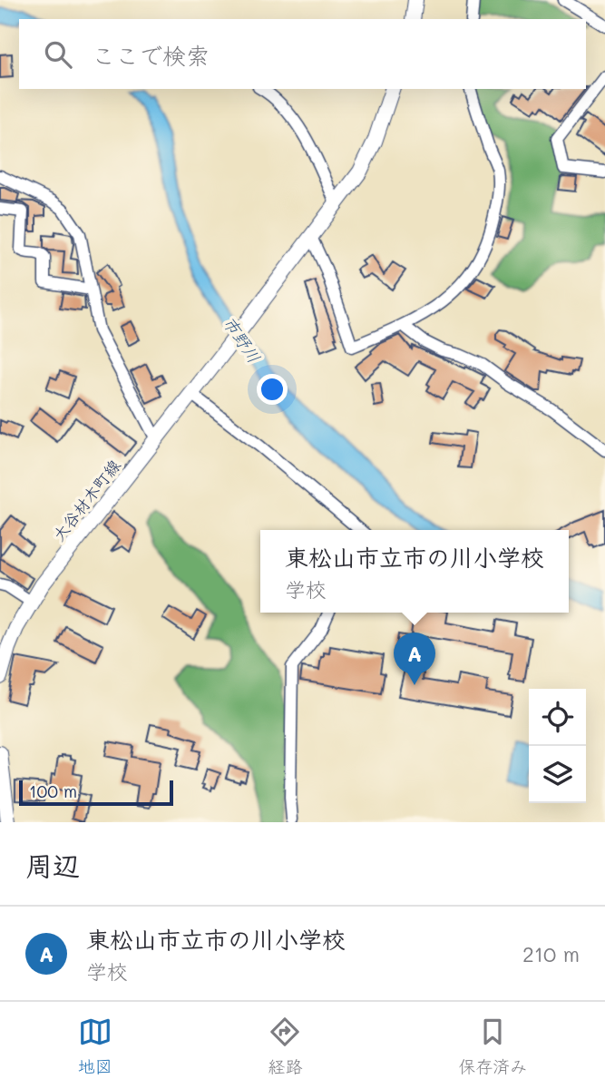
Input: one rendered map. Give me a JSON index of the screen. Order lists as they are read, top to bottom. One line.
{"streets":{"main road":["大谷材木町線"]},"water":["市野川"],"scale_bar":"100 m","page":{"search":"ここで検索","popup":["東松山市立市の川小学校","学校"],"pins":"A","scale":"100 m","heading":"周辺","list":[{"mark":"A","name":"東松山市立市の川小学校","note":"学校","value":"210 m"}],"nav":["地図","経路","保存済み"]}}
